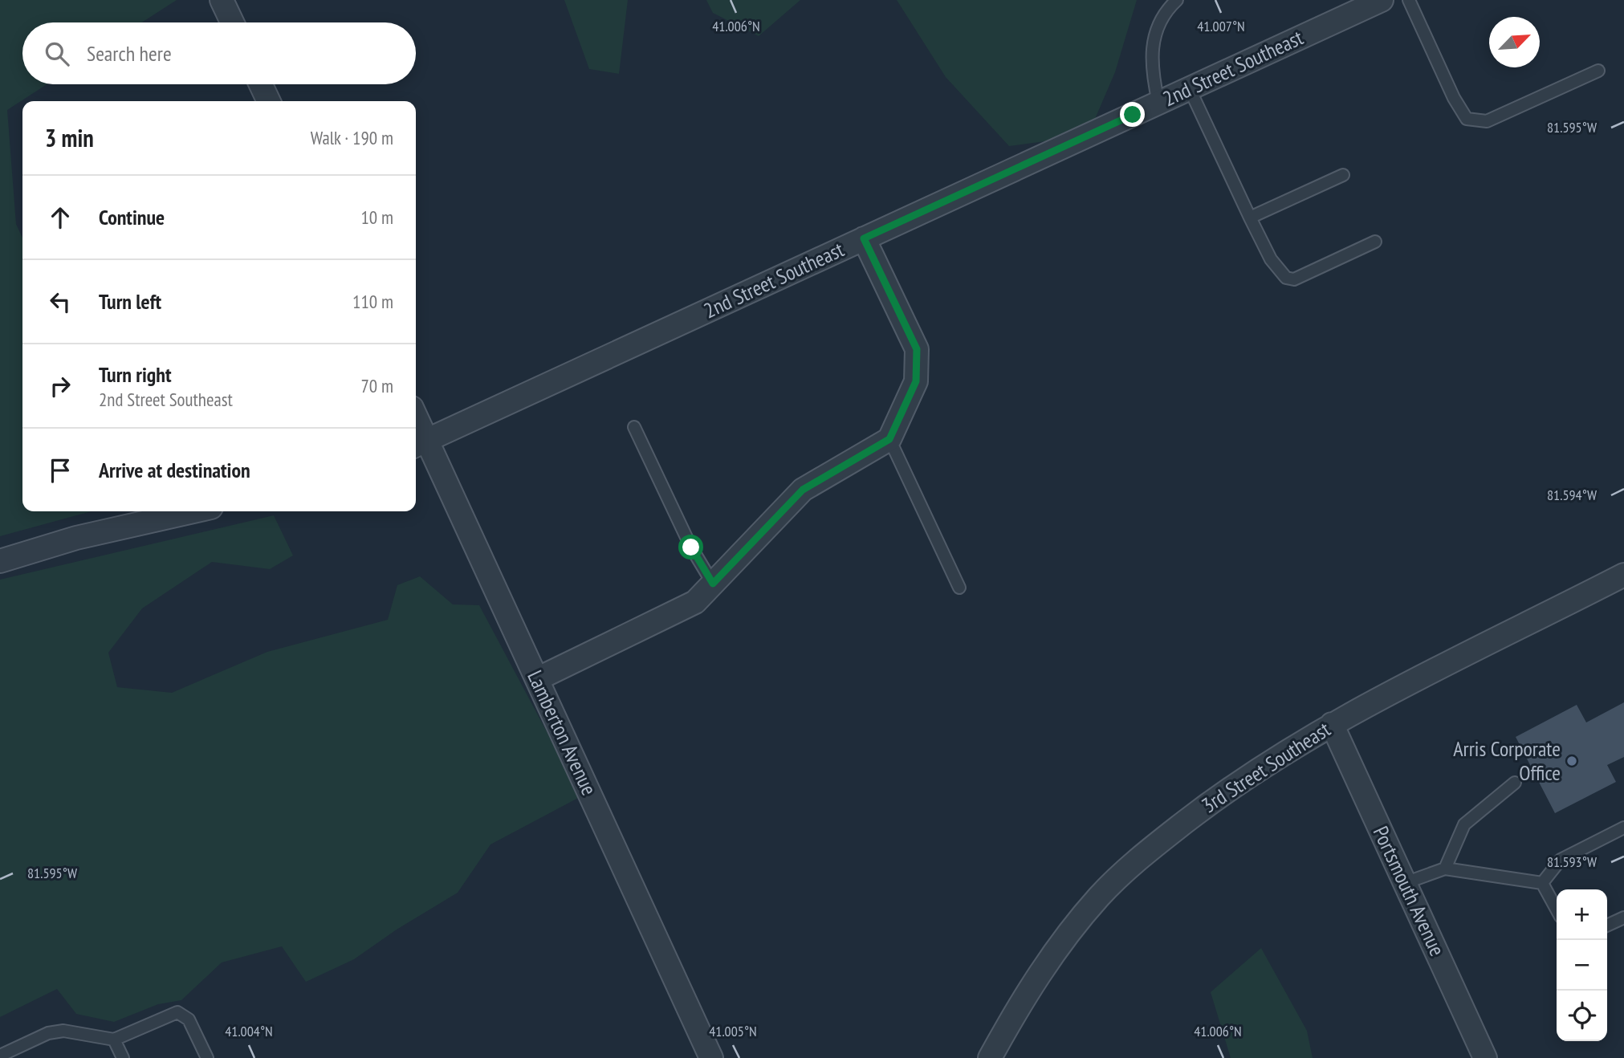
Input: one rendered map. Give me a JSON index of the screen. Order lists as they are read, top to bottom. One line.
{"streets":{"street":["2nd Street Southeast","Lamberton Avenue","3rd Street Southeast","Portsmouth Avenue"]},"crossings":[["2nd Street Southeast","Lamberton Avenue"],["3rd Street Southeast","Portsmouth Avenue"]],"places":["Arris Corporate Office"],"north":"top right","page":{"search":"Search here","heading":["3 min","Walk · 190 m"],"list":[["Continue","10 m"],["Turn left","110 m"],["Turn right","2nd Street Southeast","70 m"],"Arrive at destination"],"map_buttons":["+","−"]},"coordinates":["41.006°N","41.007°N","81.595°W","81.594°W","81.593°W","41.005°N","41.004°N"]}
